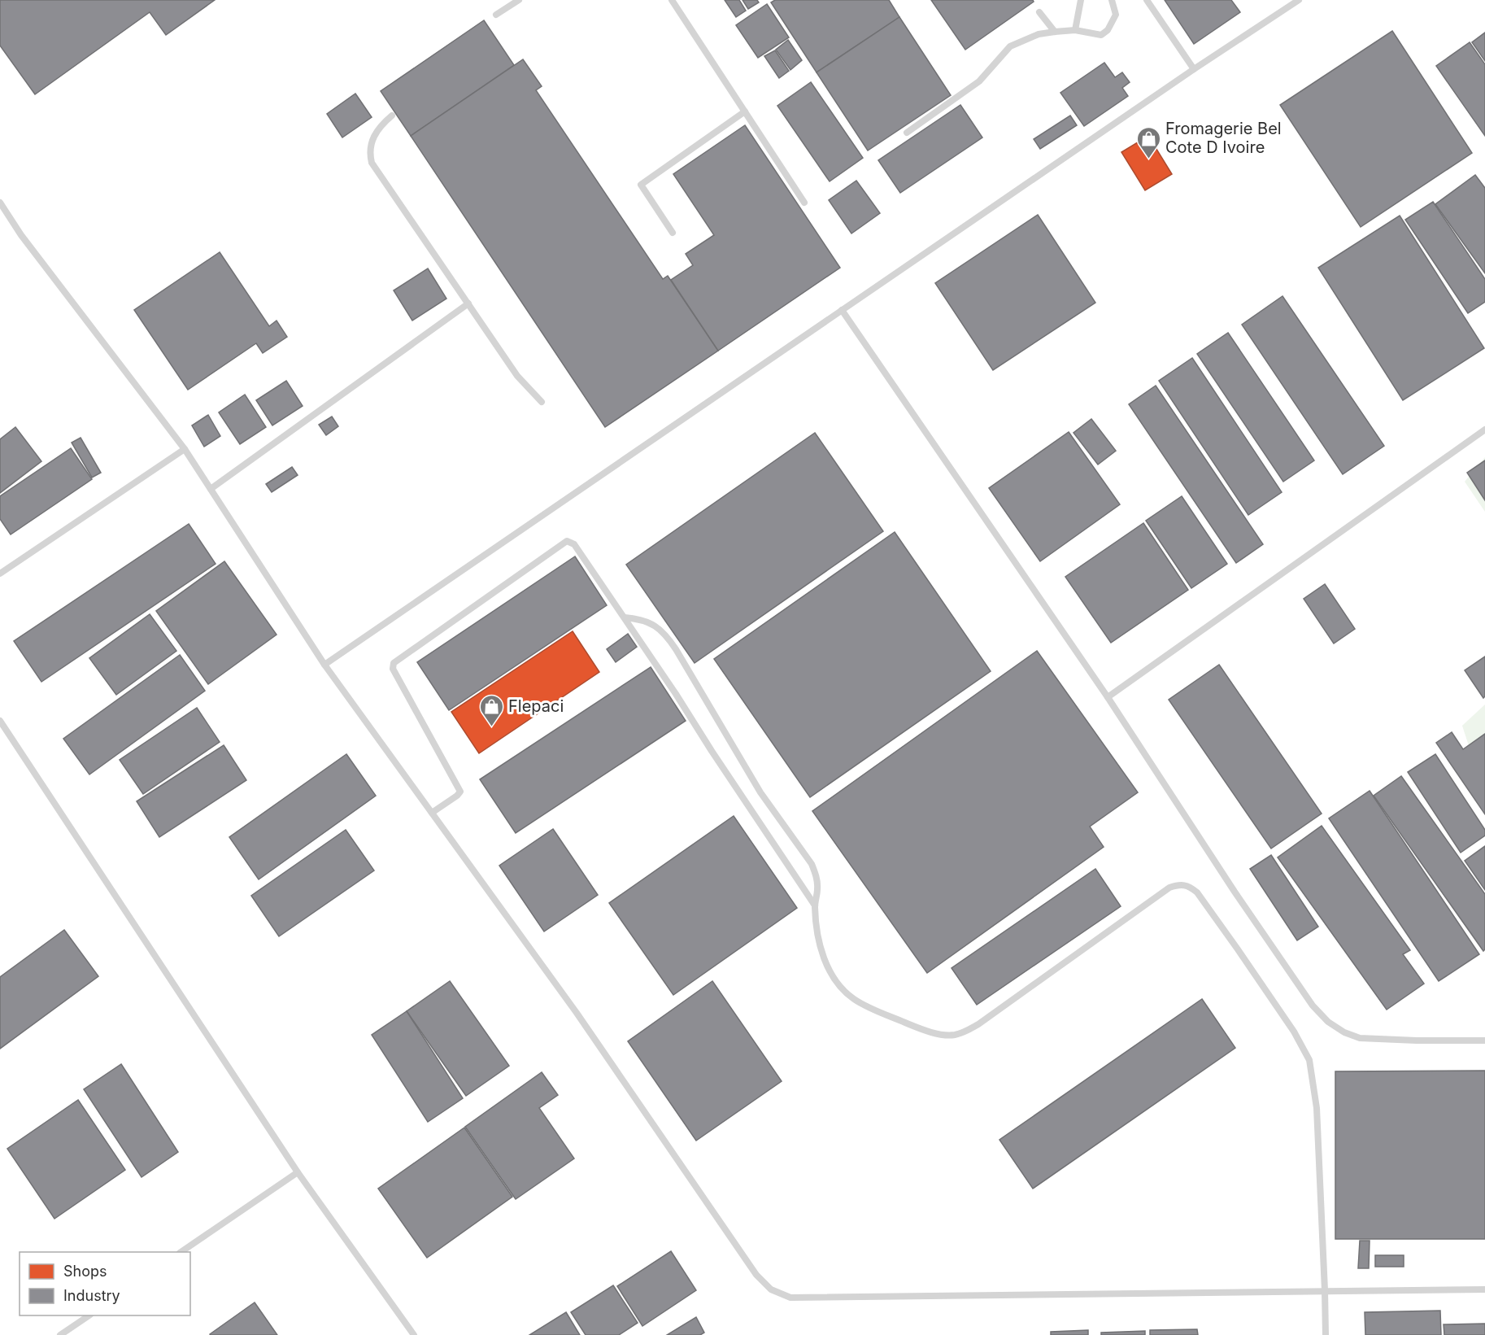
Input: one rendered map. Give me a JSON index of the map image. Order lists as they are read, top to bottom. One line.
{"places":{"shop":["Fromagerie Bel Cote D Ivoire","Flepaci"]},"legend":["Shops","Industry"]}
